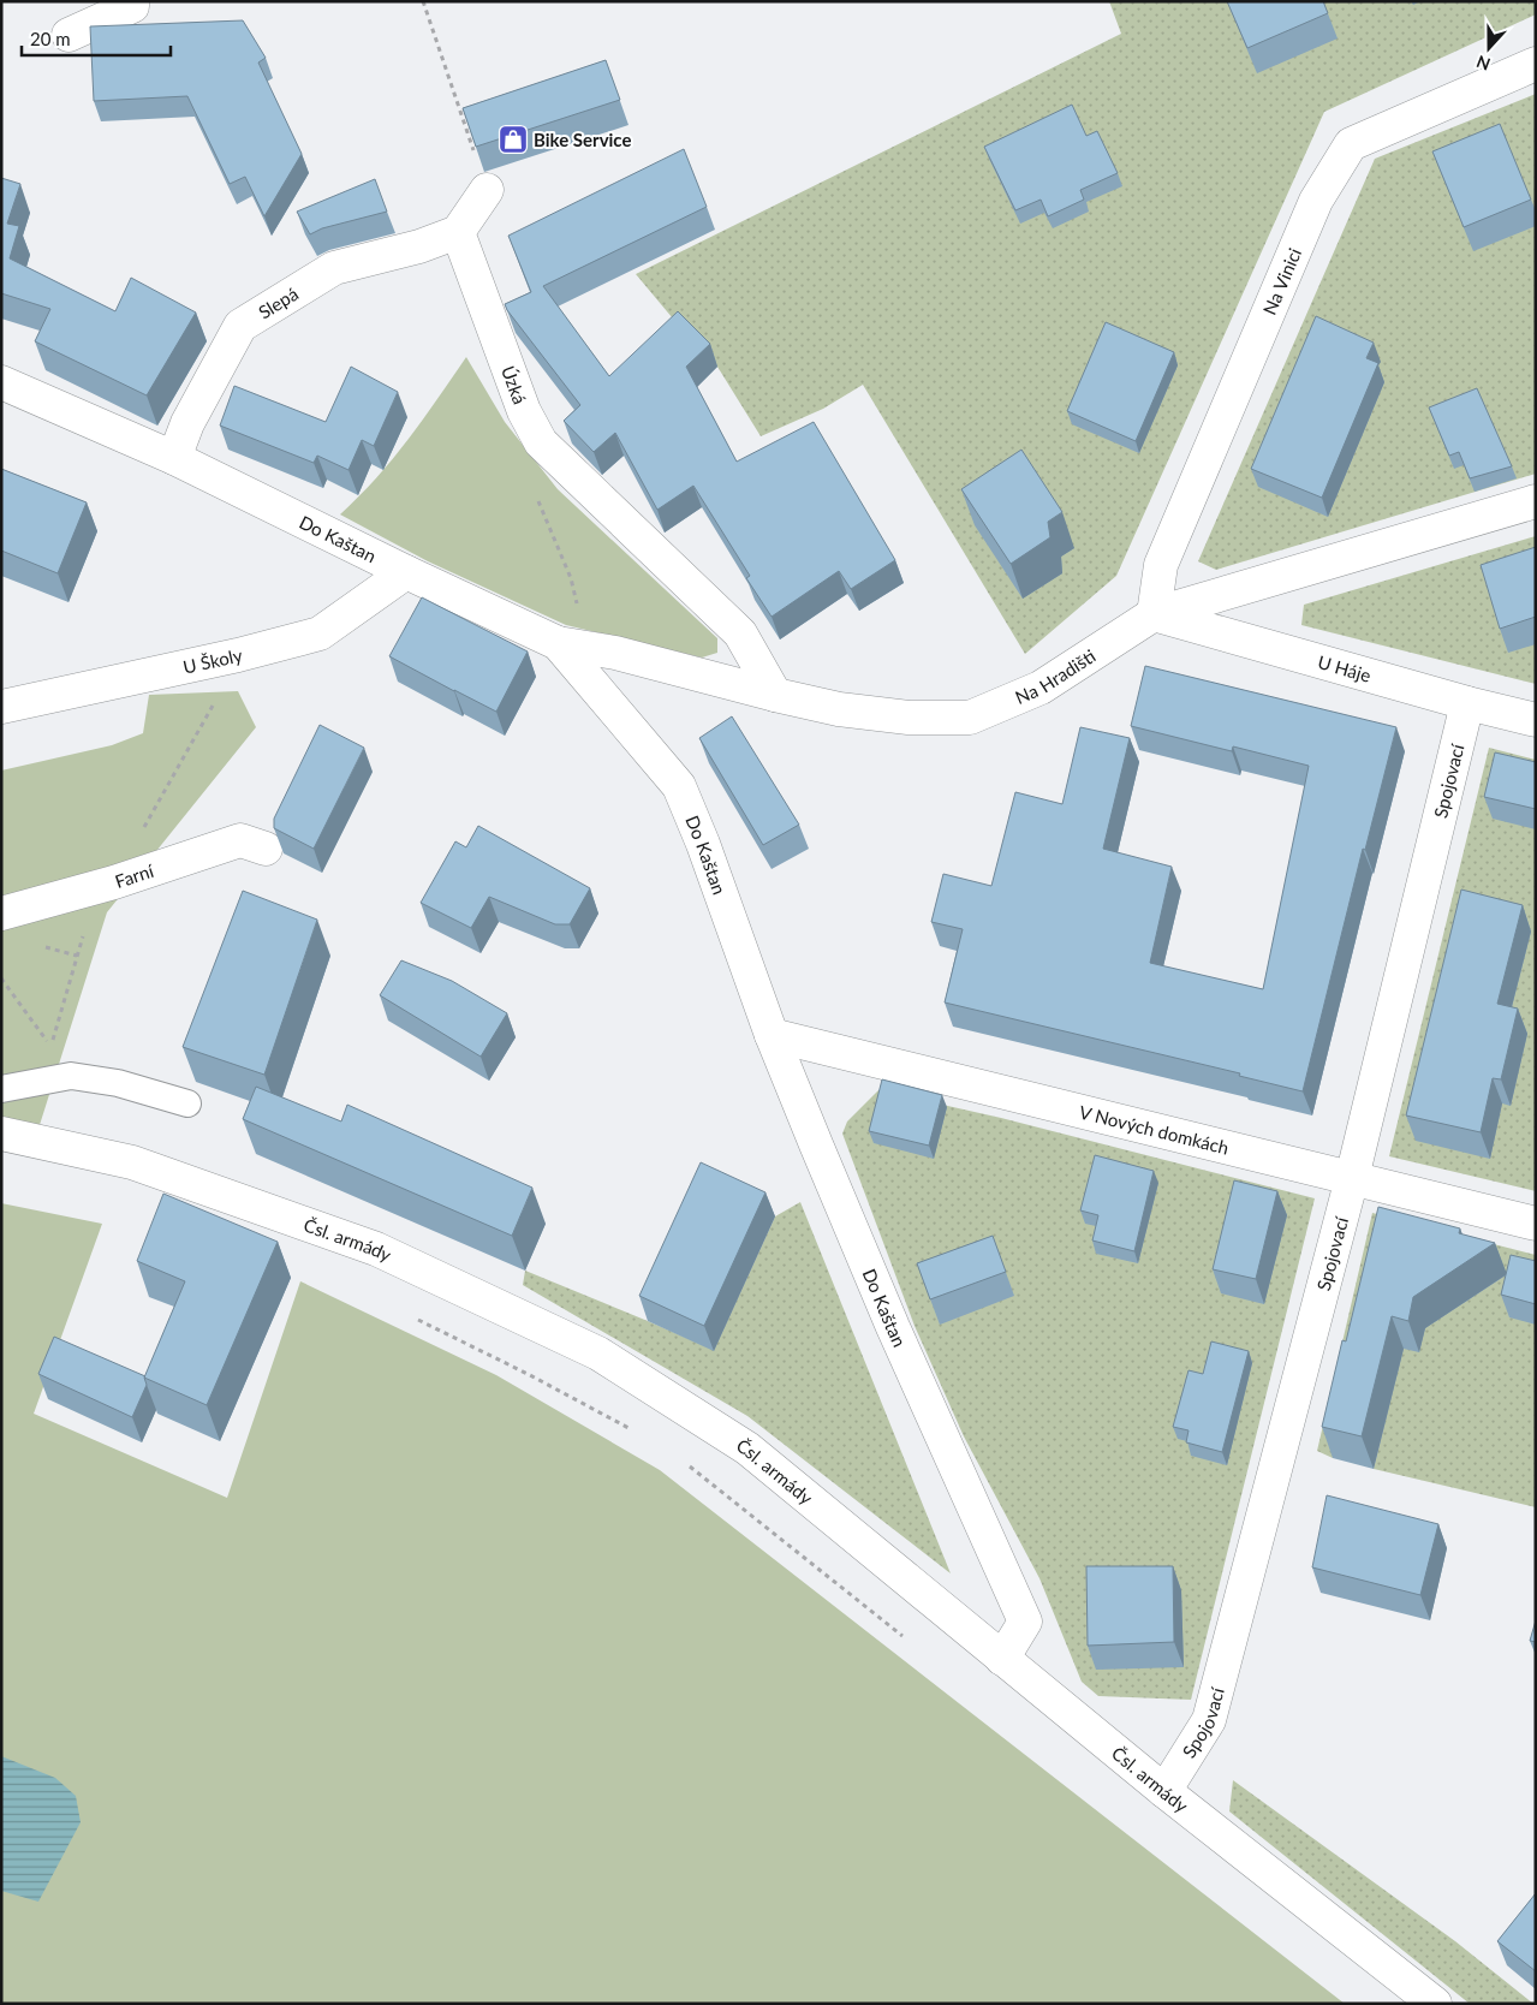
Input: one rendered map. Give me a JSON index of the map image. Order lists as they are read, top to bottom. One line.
{"streets":{"street":["Na Vinici","Slepá","Úzká","Do Kaštan","U Školy","U Háje","Na Hradišti","Spojovací","Farní","V Nových domkách","Čsl. armády"]},"crossings":[["Na Vinici","U Háje"],["Na Vinici","Na Hradišti"],["Slepá","Úzká"],["Slepá","Do Kaštan"],["Úzká","Na Hradišti"],["Do Kaštan","U Školy"],["Do Kaštan","Na Hradišti"],["Do Kaštan","V Nových domkách"],["Do Kaštan","Čsl. armády"],["U Háje","Na Hradišti"],["U Háje","Spojovací"],["Spojovací","V Nových domkách"],["Spojovací","Čsl. armády"]],"places":{"shop":["Bike Service"]},"scale_bar":"20 m","north":"bottom"}
